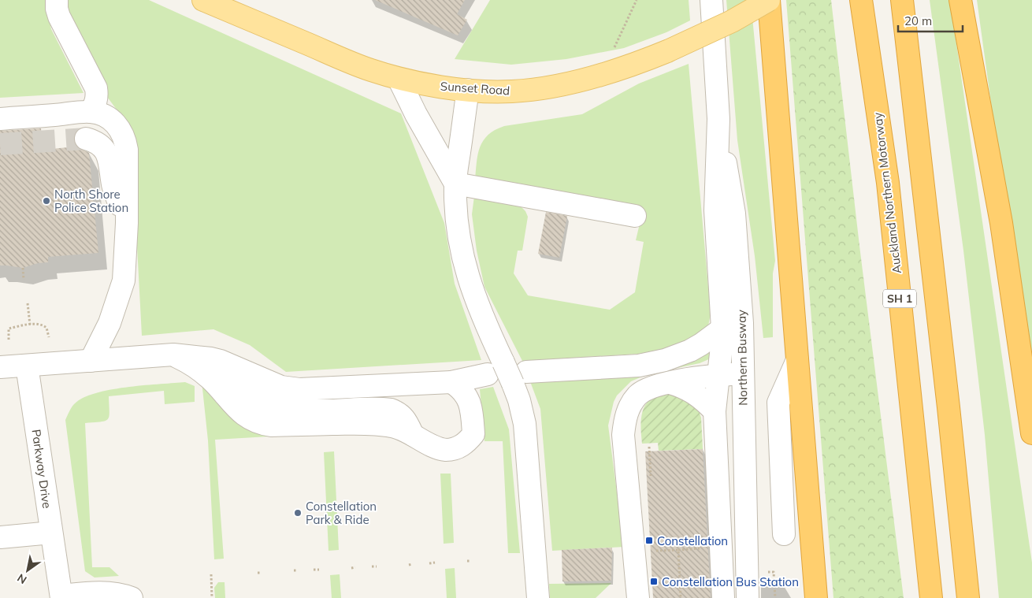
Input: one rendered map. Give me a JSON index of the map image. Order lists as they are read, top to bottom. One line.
{"streets":{"highway":["Auckland Northern Motorway","SH 1"],"main road":["Sunset Road"],"street":["Northern Busway","Parkway Drive"]},"places":{"other":["North Shore Police Station","Constellation Park & Ride"],"transit":["Constellation","Constellation Bus Station"]},"scale_bar":"20 m","north":"bottom left"}
